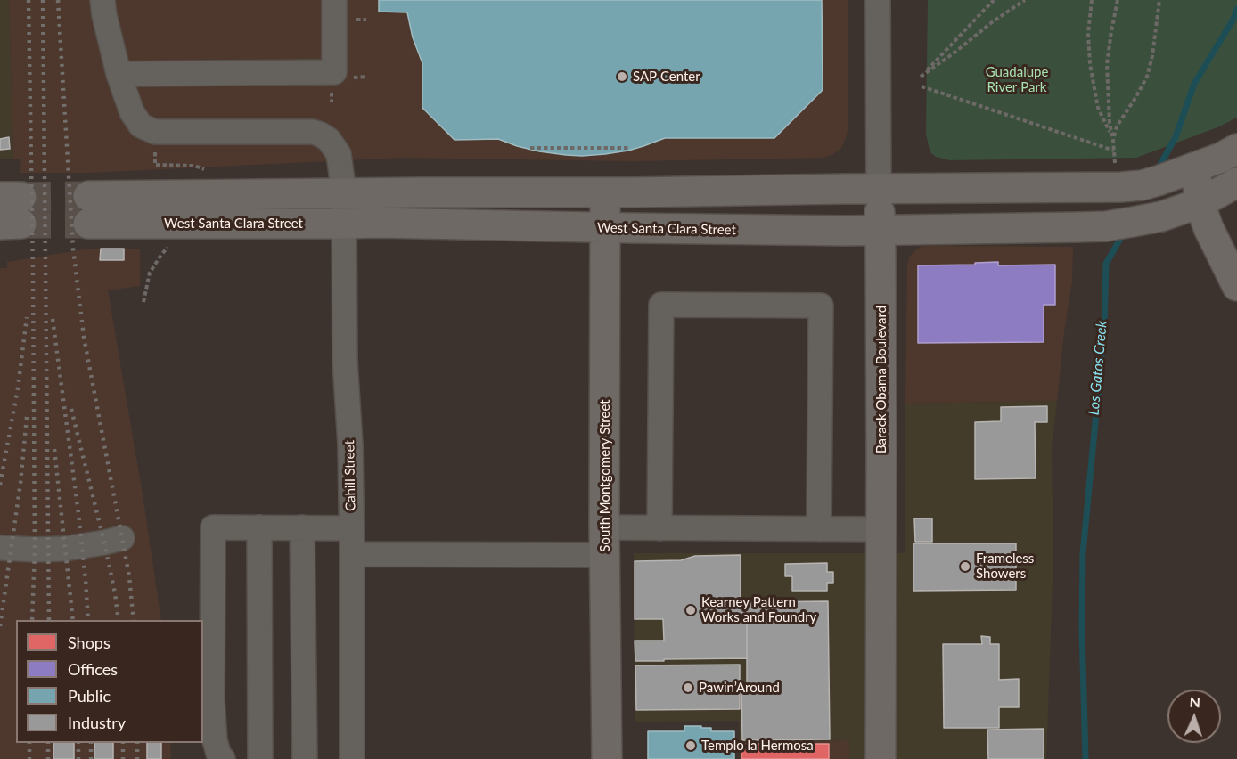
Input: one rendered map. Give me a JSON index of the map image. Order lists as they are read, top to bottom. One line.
{"streets":{"main road":["West Santa Clara Street","Barack Obama Boulevard","South Montgomery Street"],"street":["Cahill Street"]},"crossings":[["West Santa Clara Street","Barack Obama Boulevard"],["West Santa Clara Street","Cahill Street"],["West Santa Clara Street","South Montgomery Street"]],"water":["Los Gatos Creek"],"parks":["Guadalupe River Park"],"places":["SAP Center","Frameless Showers","Kearney Pattern Works and Foundry","Pawin’Around","Templo la Hermosa"],"legend":["Shops","Offices","Public","Industry"],"north":"top"}
